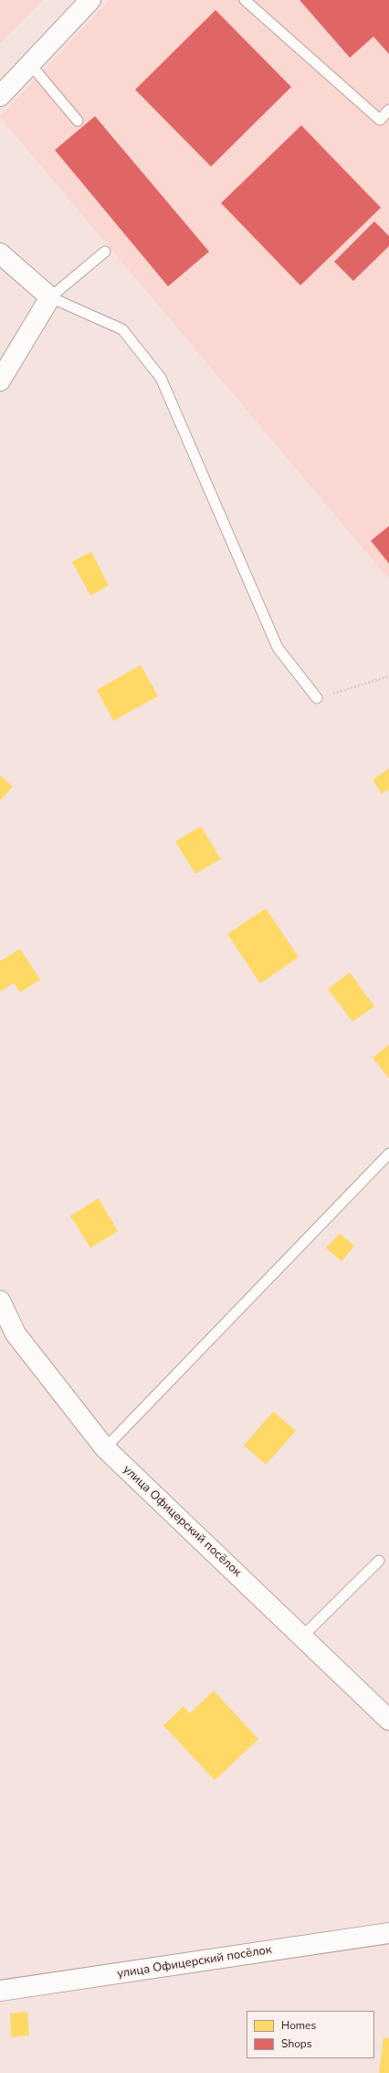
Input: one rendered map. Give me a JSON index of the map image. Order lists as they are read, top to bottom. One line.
{"streets":{"street":["улица Офицерский посёлок"]},"legend":["Homes","Shops"]}
